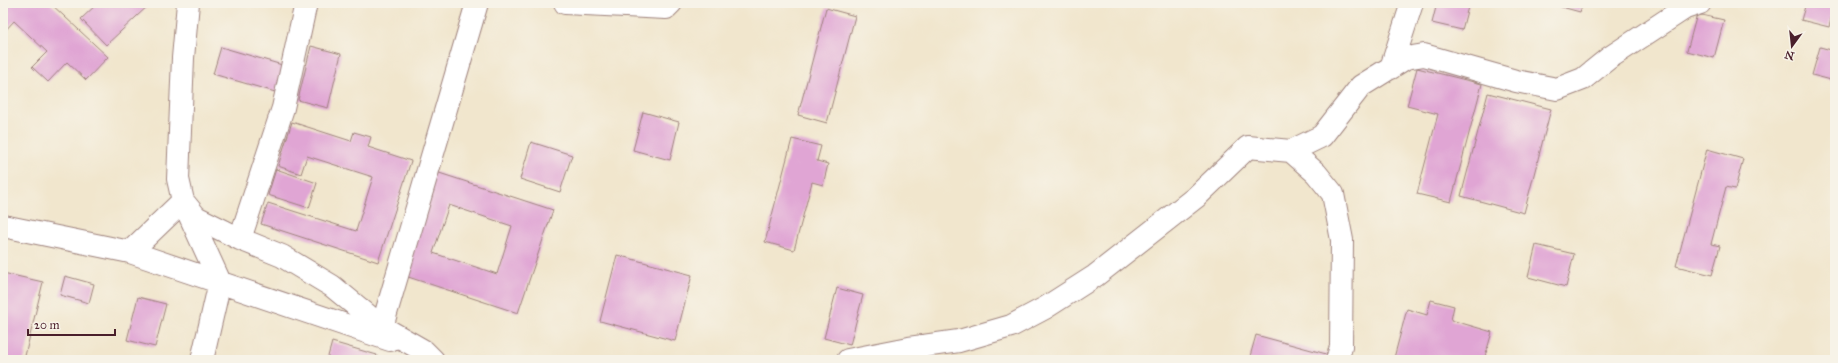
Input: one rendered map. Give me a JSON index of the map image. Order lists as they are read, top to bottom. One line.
{"scale_bar":"20 m","north":"bottom"}
